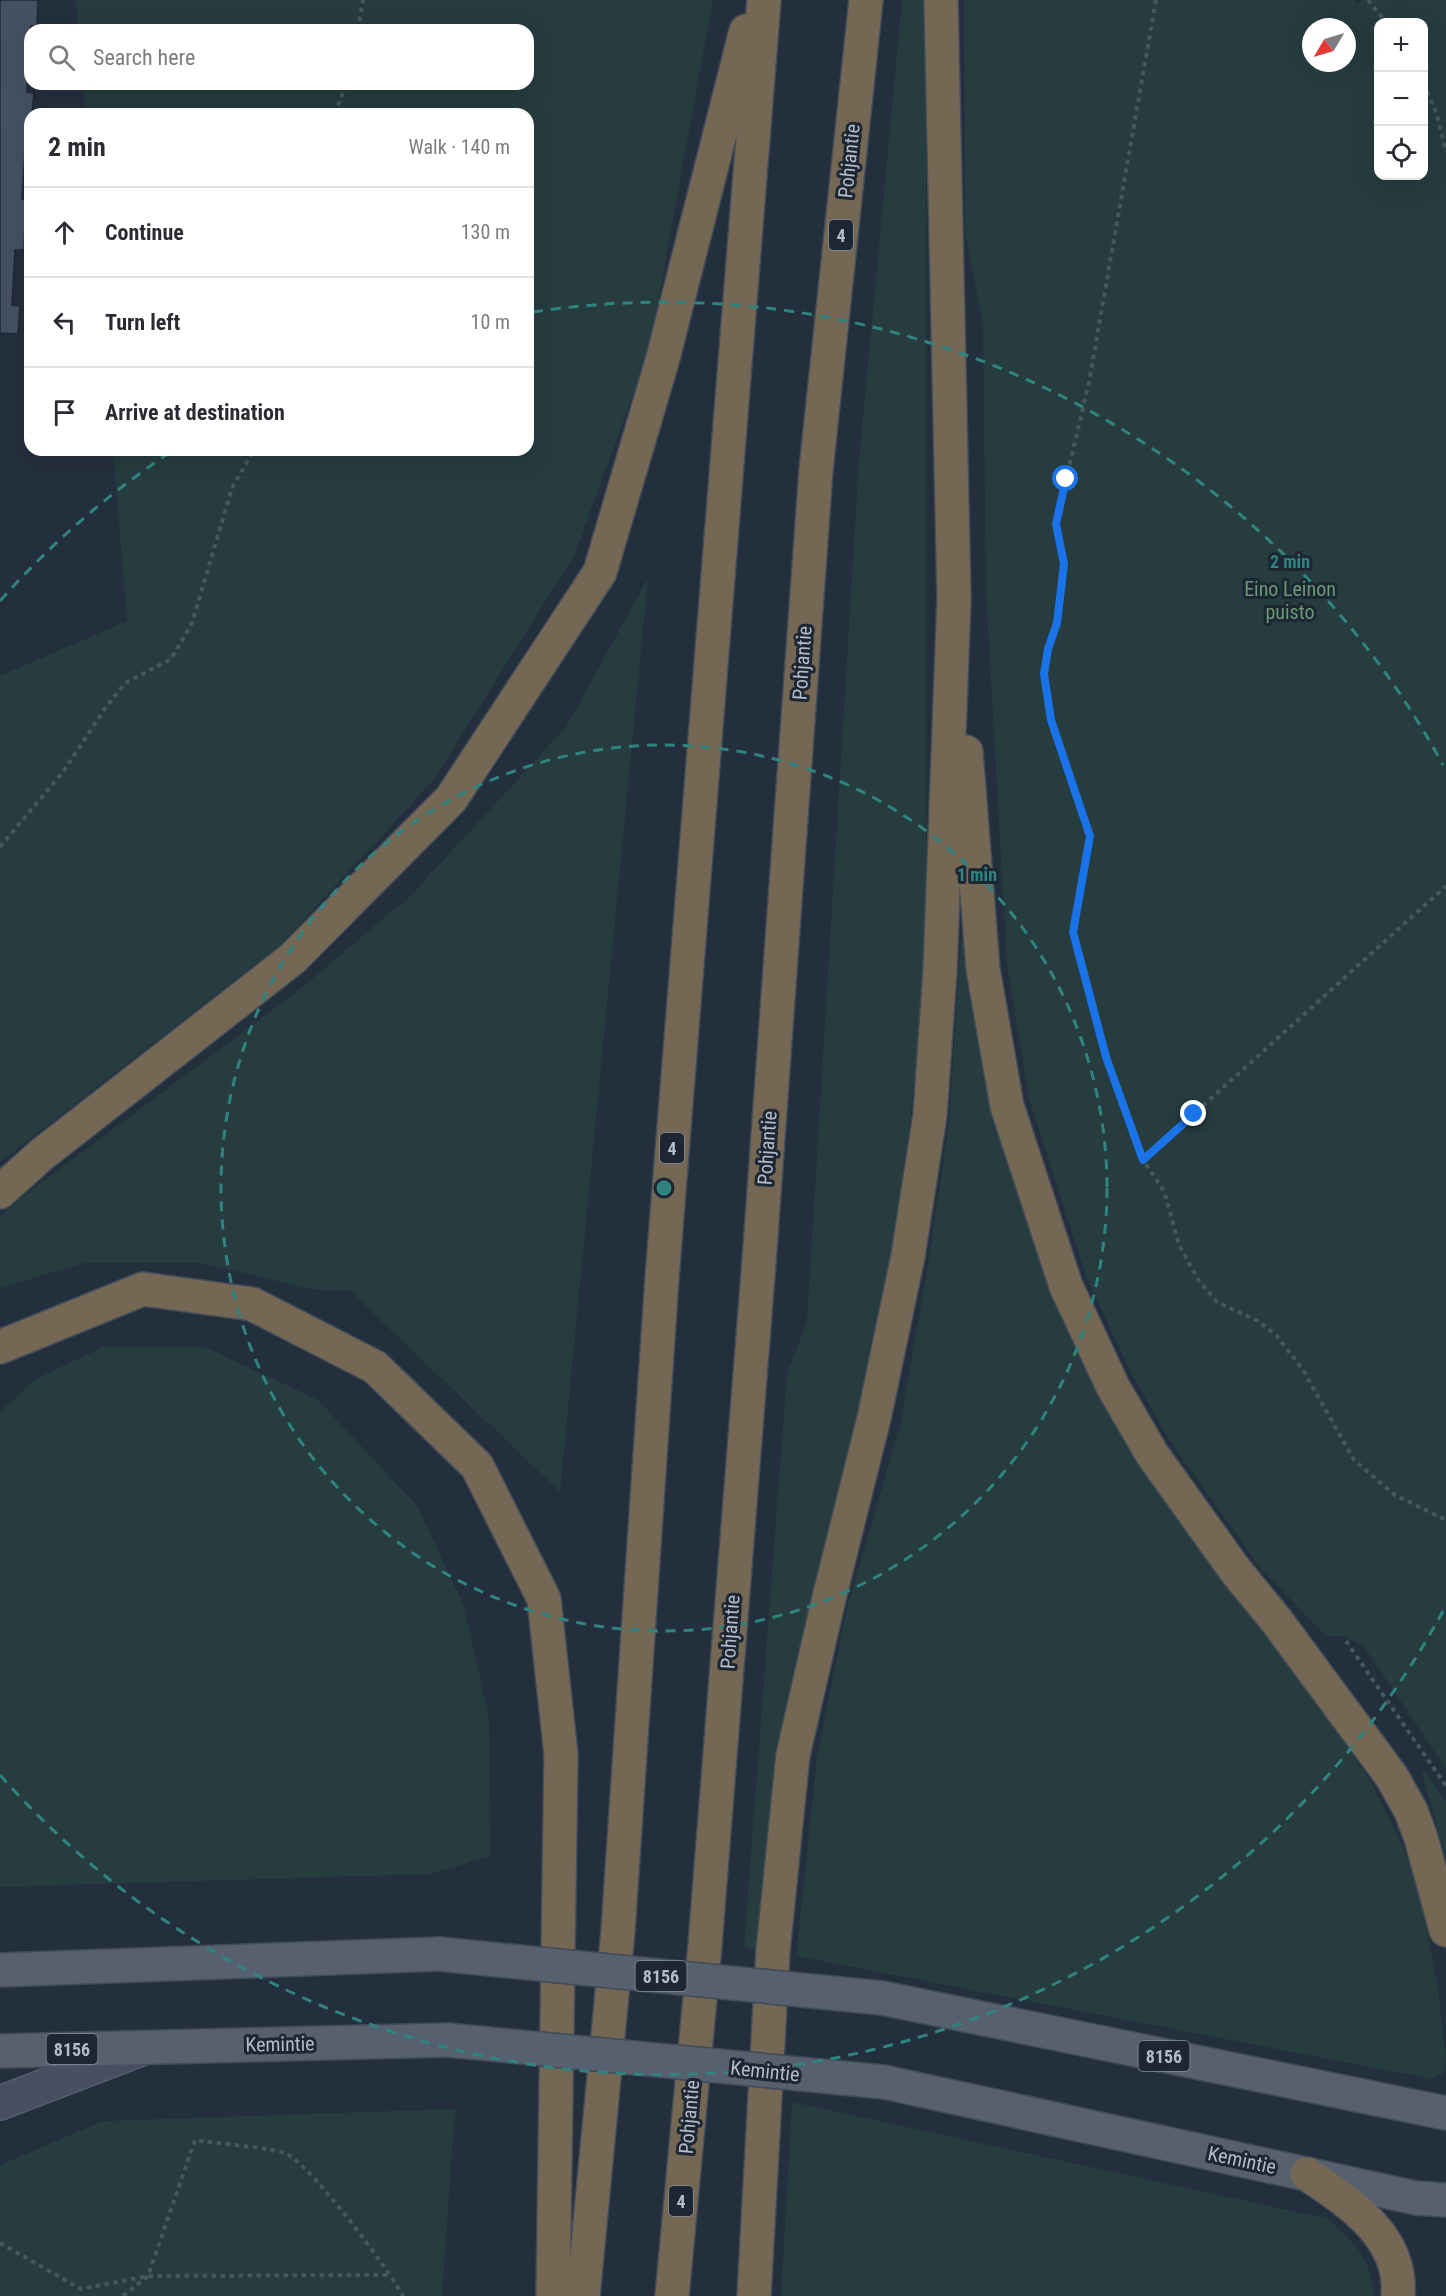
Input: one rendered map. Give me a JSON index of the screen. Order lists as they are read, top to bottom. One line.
{"streets":{"highway":["Pohjantie","4"],"main road":["8156","Kemintie"]},"parks":["Eino Leinon puisto"],"north":"bottom left","page":{"map_buttons":["+","−"],"search":"Search here","heading":["2 min","Walk · 140 m"],"list":[["Continue","130 m"],["Turn left","10 m"],"Arrive at destination"]},"rings":["2 min","1 min"]}
